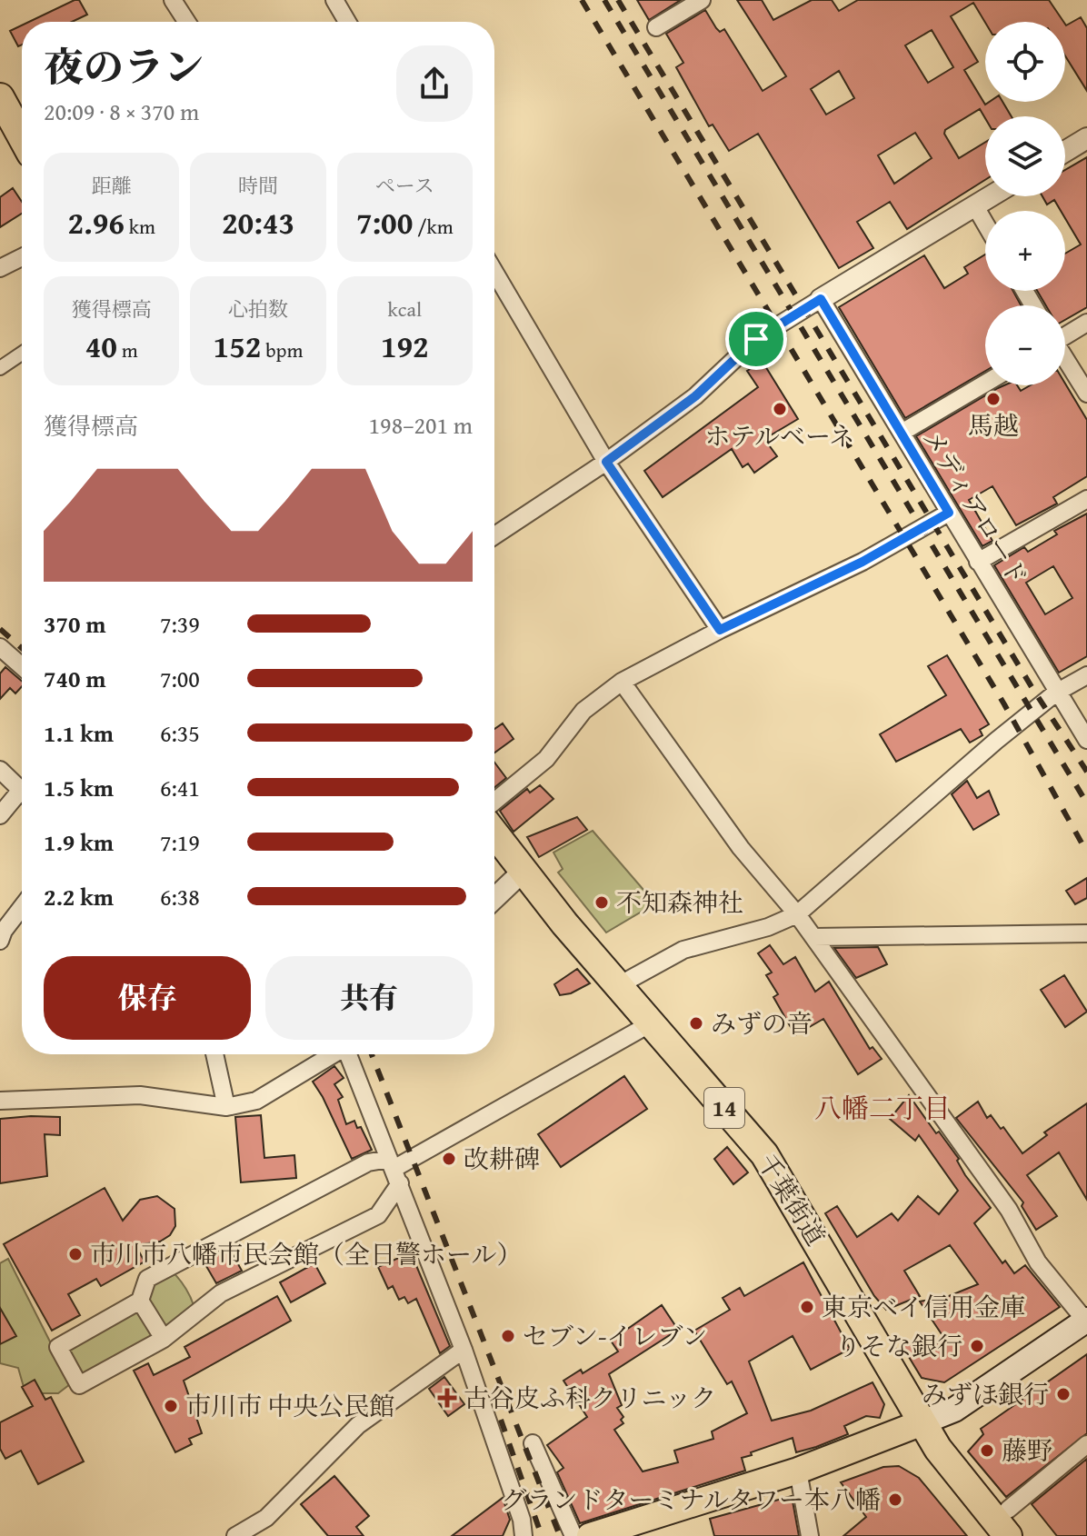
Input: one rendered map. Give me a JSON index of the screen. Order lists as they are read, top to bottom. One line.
{"streets":{"highway":["14","千葉街道"],"street":["メディアロード"]},"districts":["八幡二丁目"],"places":{"other":["馬越","ホテルベーネ","不知森神社","みずの音","改耕碑","市川市八幡市民会館（全日警ホール）","東京ベイ信用金庫","セブン-イレブン","りそな銀行","みずほ銀行","市川市 中央公民館","藤野","グランドターミナルタワー本八幡"],"health":["古谷皮ふ科クリニック"]},"page":{"map_buttons":["+","−"],"heading":["夜のラン","20:09 · 8 × 370 m"],"stats":[["距離","2.96 km"],["時間","20:43"],["ペース","7:00 /km"],["獲得標高","40 m"],["心拍数","152 bpm"],["kcal","192"]],"chart":["獲得標高","198–201 m"],"list":[{"name":"370 m","note":"7:39"},{"name":"740 m","note":"7:00"},{"name":"1.1 km","note":"6:35"},{"name":"1.5 km","note":"6:41"},{"name":"1.9 km","note":"7:19"},{"name":"2.2 km","note":"6:38"}],"buttons":["保存","共有"]}}
